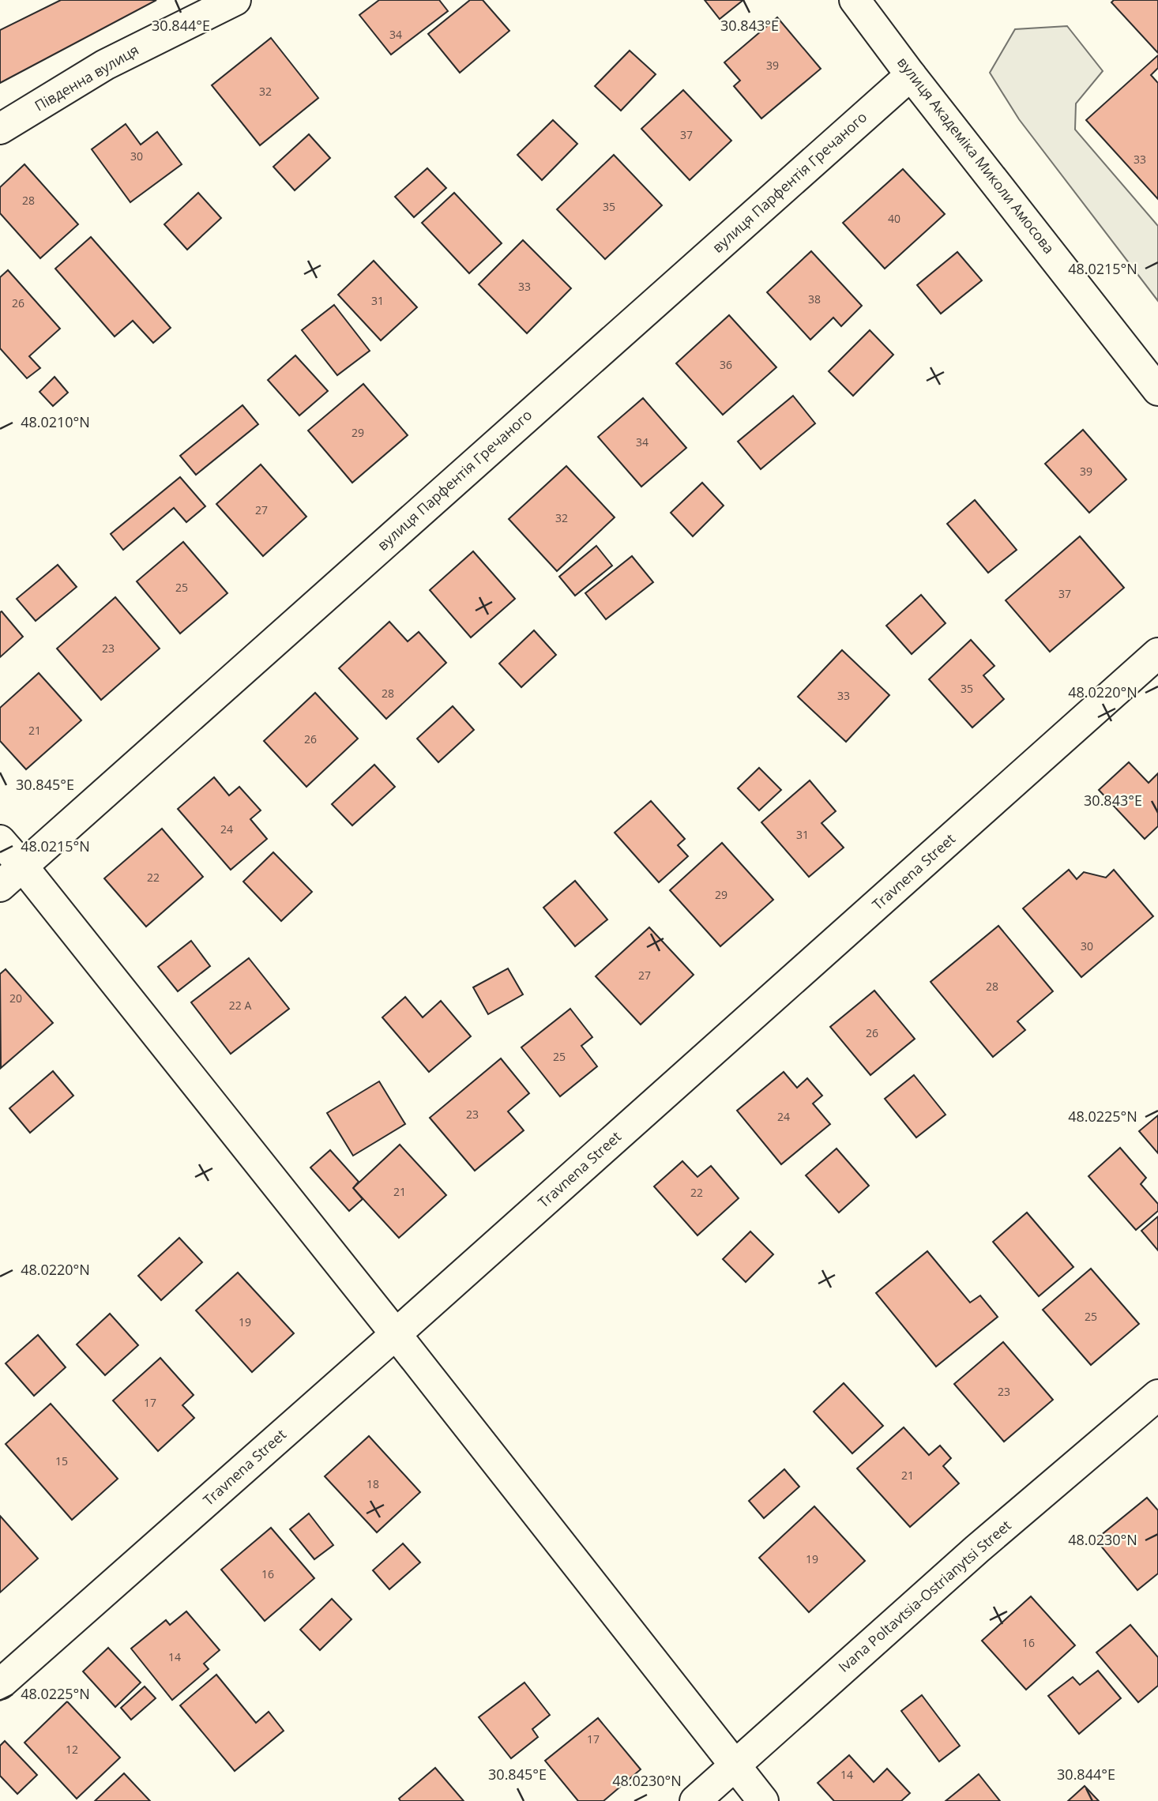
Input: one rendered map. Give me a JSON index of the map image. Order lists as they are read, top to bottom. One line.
{"streets":{"street":["Південна вулиця","вулиця Академіка Миколи Амосова","вулиця Парфентія Гречаного","Travnena Street","Ivana Poltavtsia-Ostrianytsi Street"]},"crossings":[["вулиця Академіка Миколи Амосова","вулиця Парфентія Гречаного"]],"house_numbers":["34","39","32","37","30","33","28","35","40","33","38","31","26","36","29","34","39","27","32","25","37","23","35","28","33","21","26","24","31","22","29","30","27","28","20","22 А","26","25","23","24","21","22","25","19","23","17","15","21","18","19","16","16","14","17","12","14"],"coordinates":["30.844°E","30.843°E","48.0215°N","48.0210°N","48.0220°N","30.845°E","48.0225°N","48.0230°N"]}
